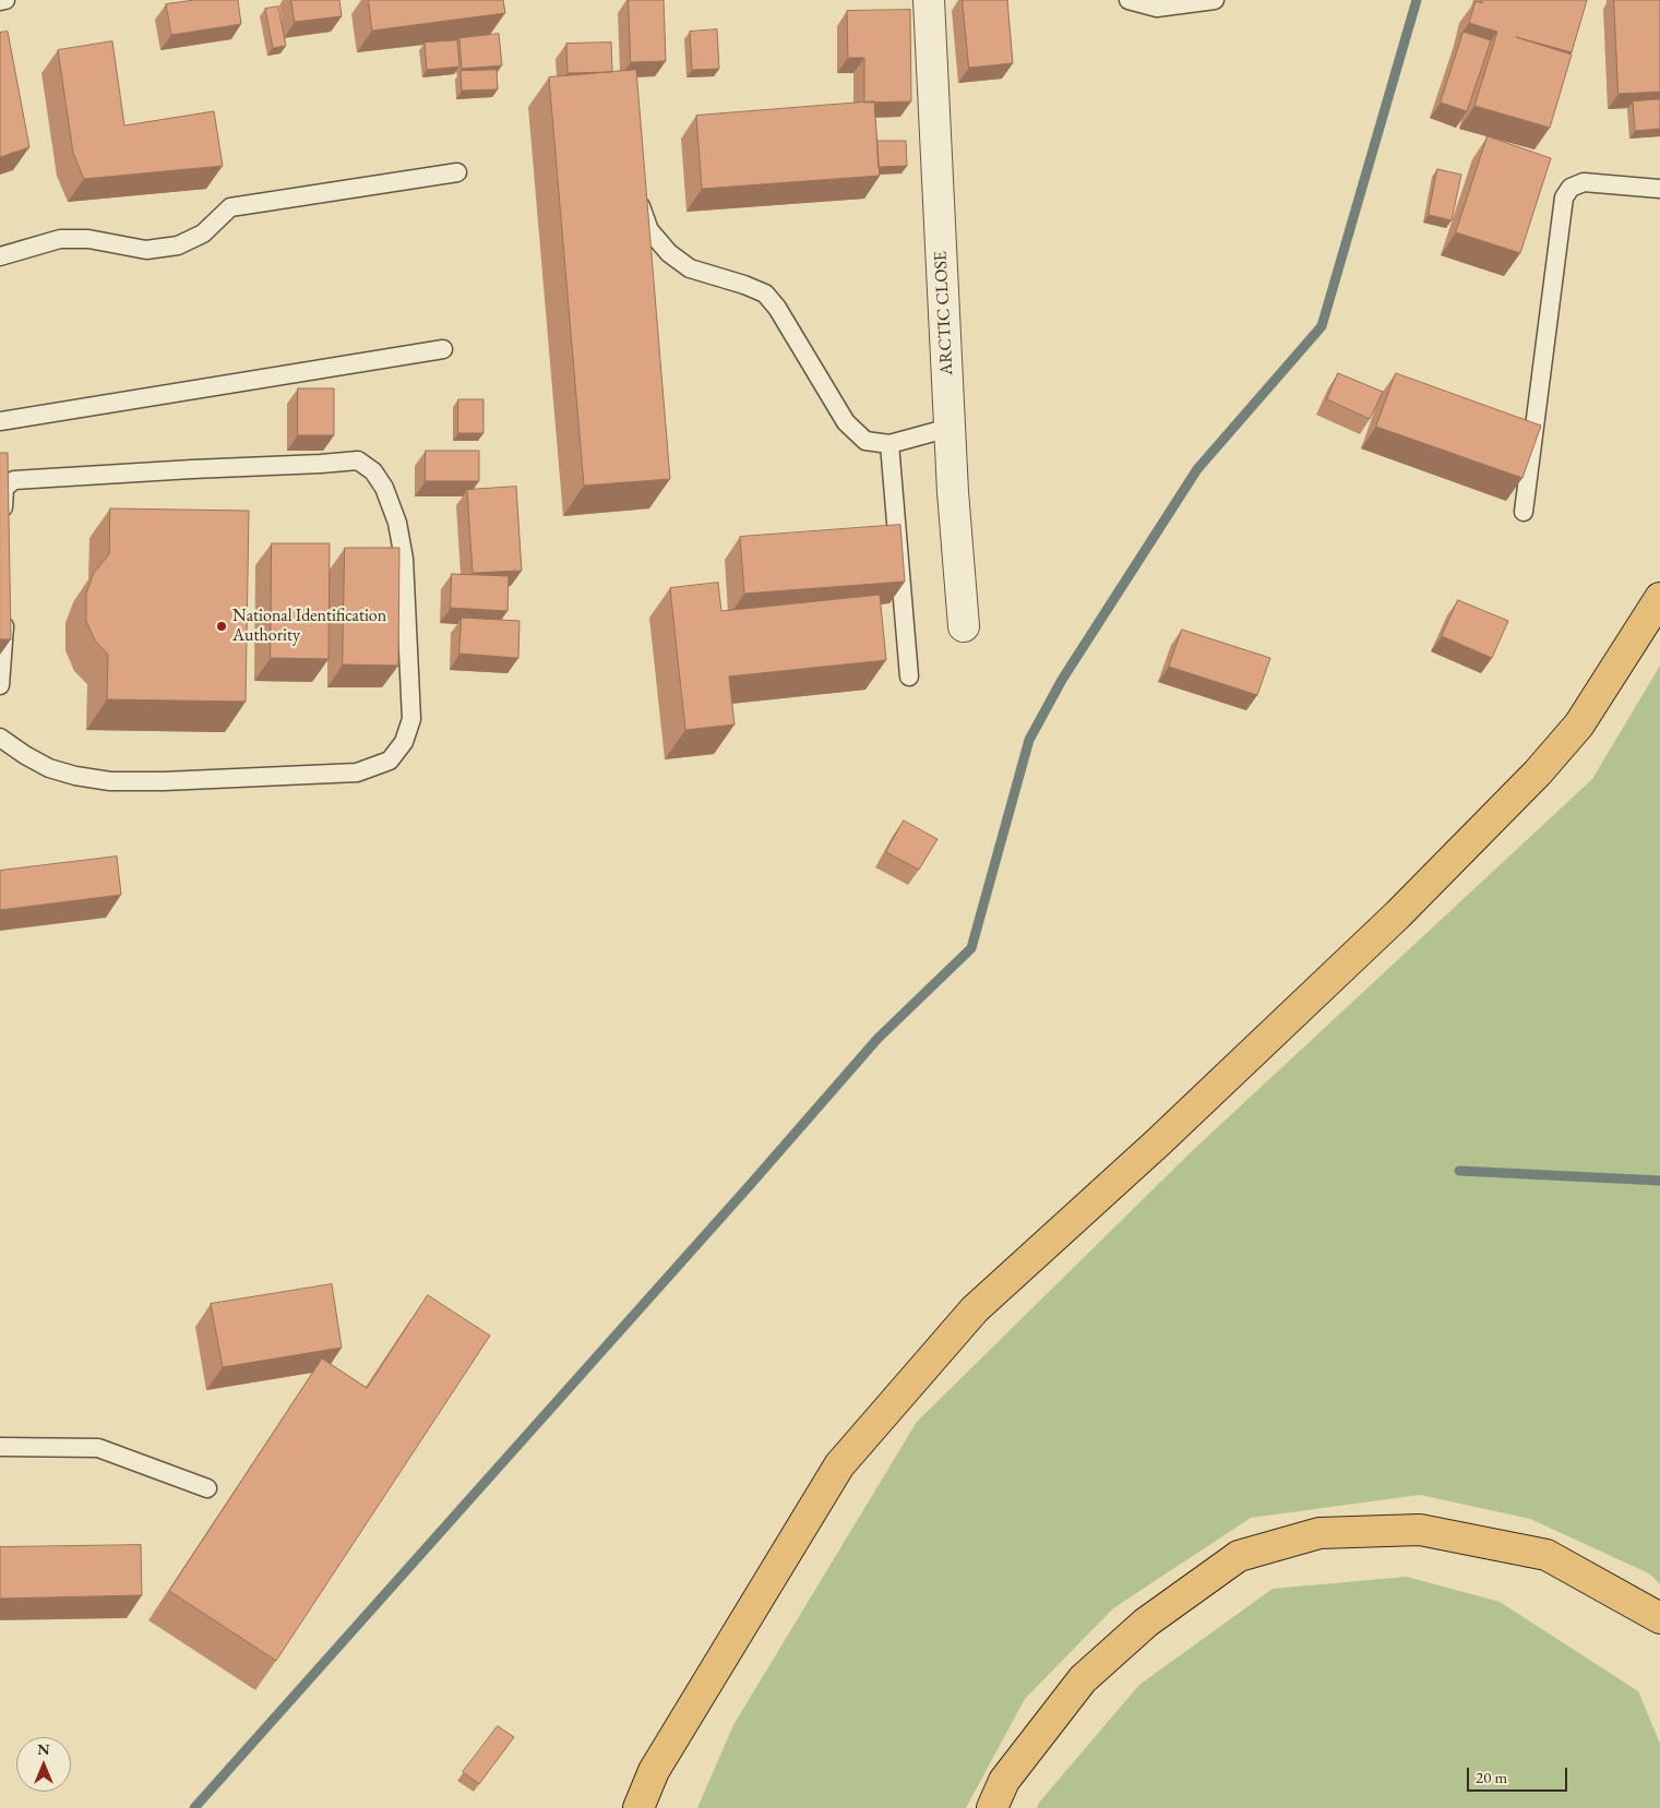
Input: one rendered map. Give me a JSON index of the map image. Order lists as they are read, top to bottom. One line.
{"streets":{"street":["ARCTIC CLOSE"]},"places":["National Identification Authority"],"scale_bar":"20 m","north":"top"}
